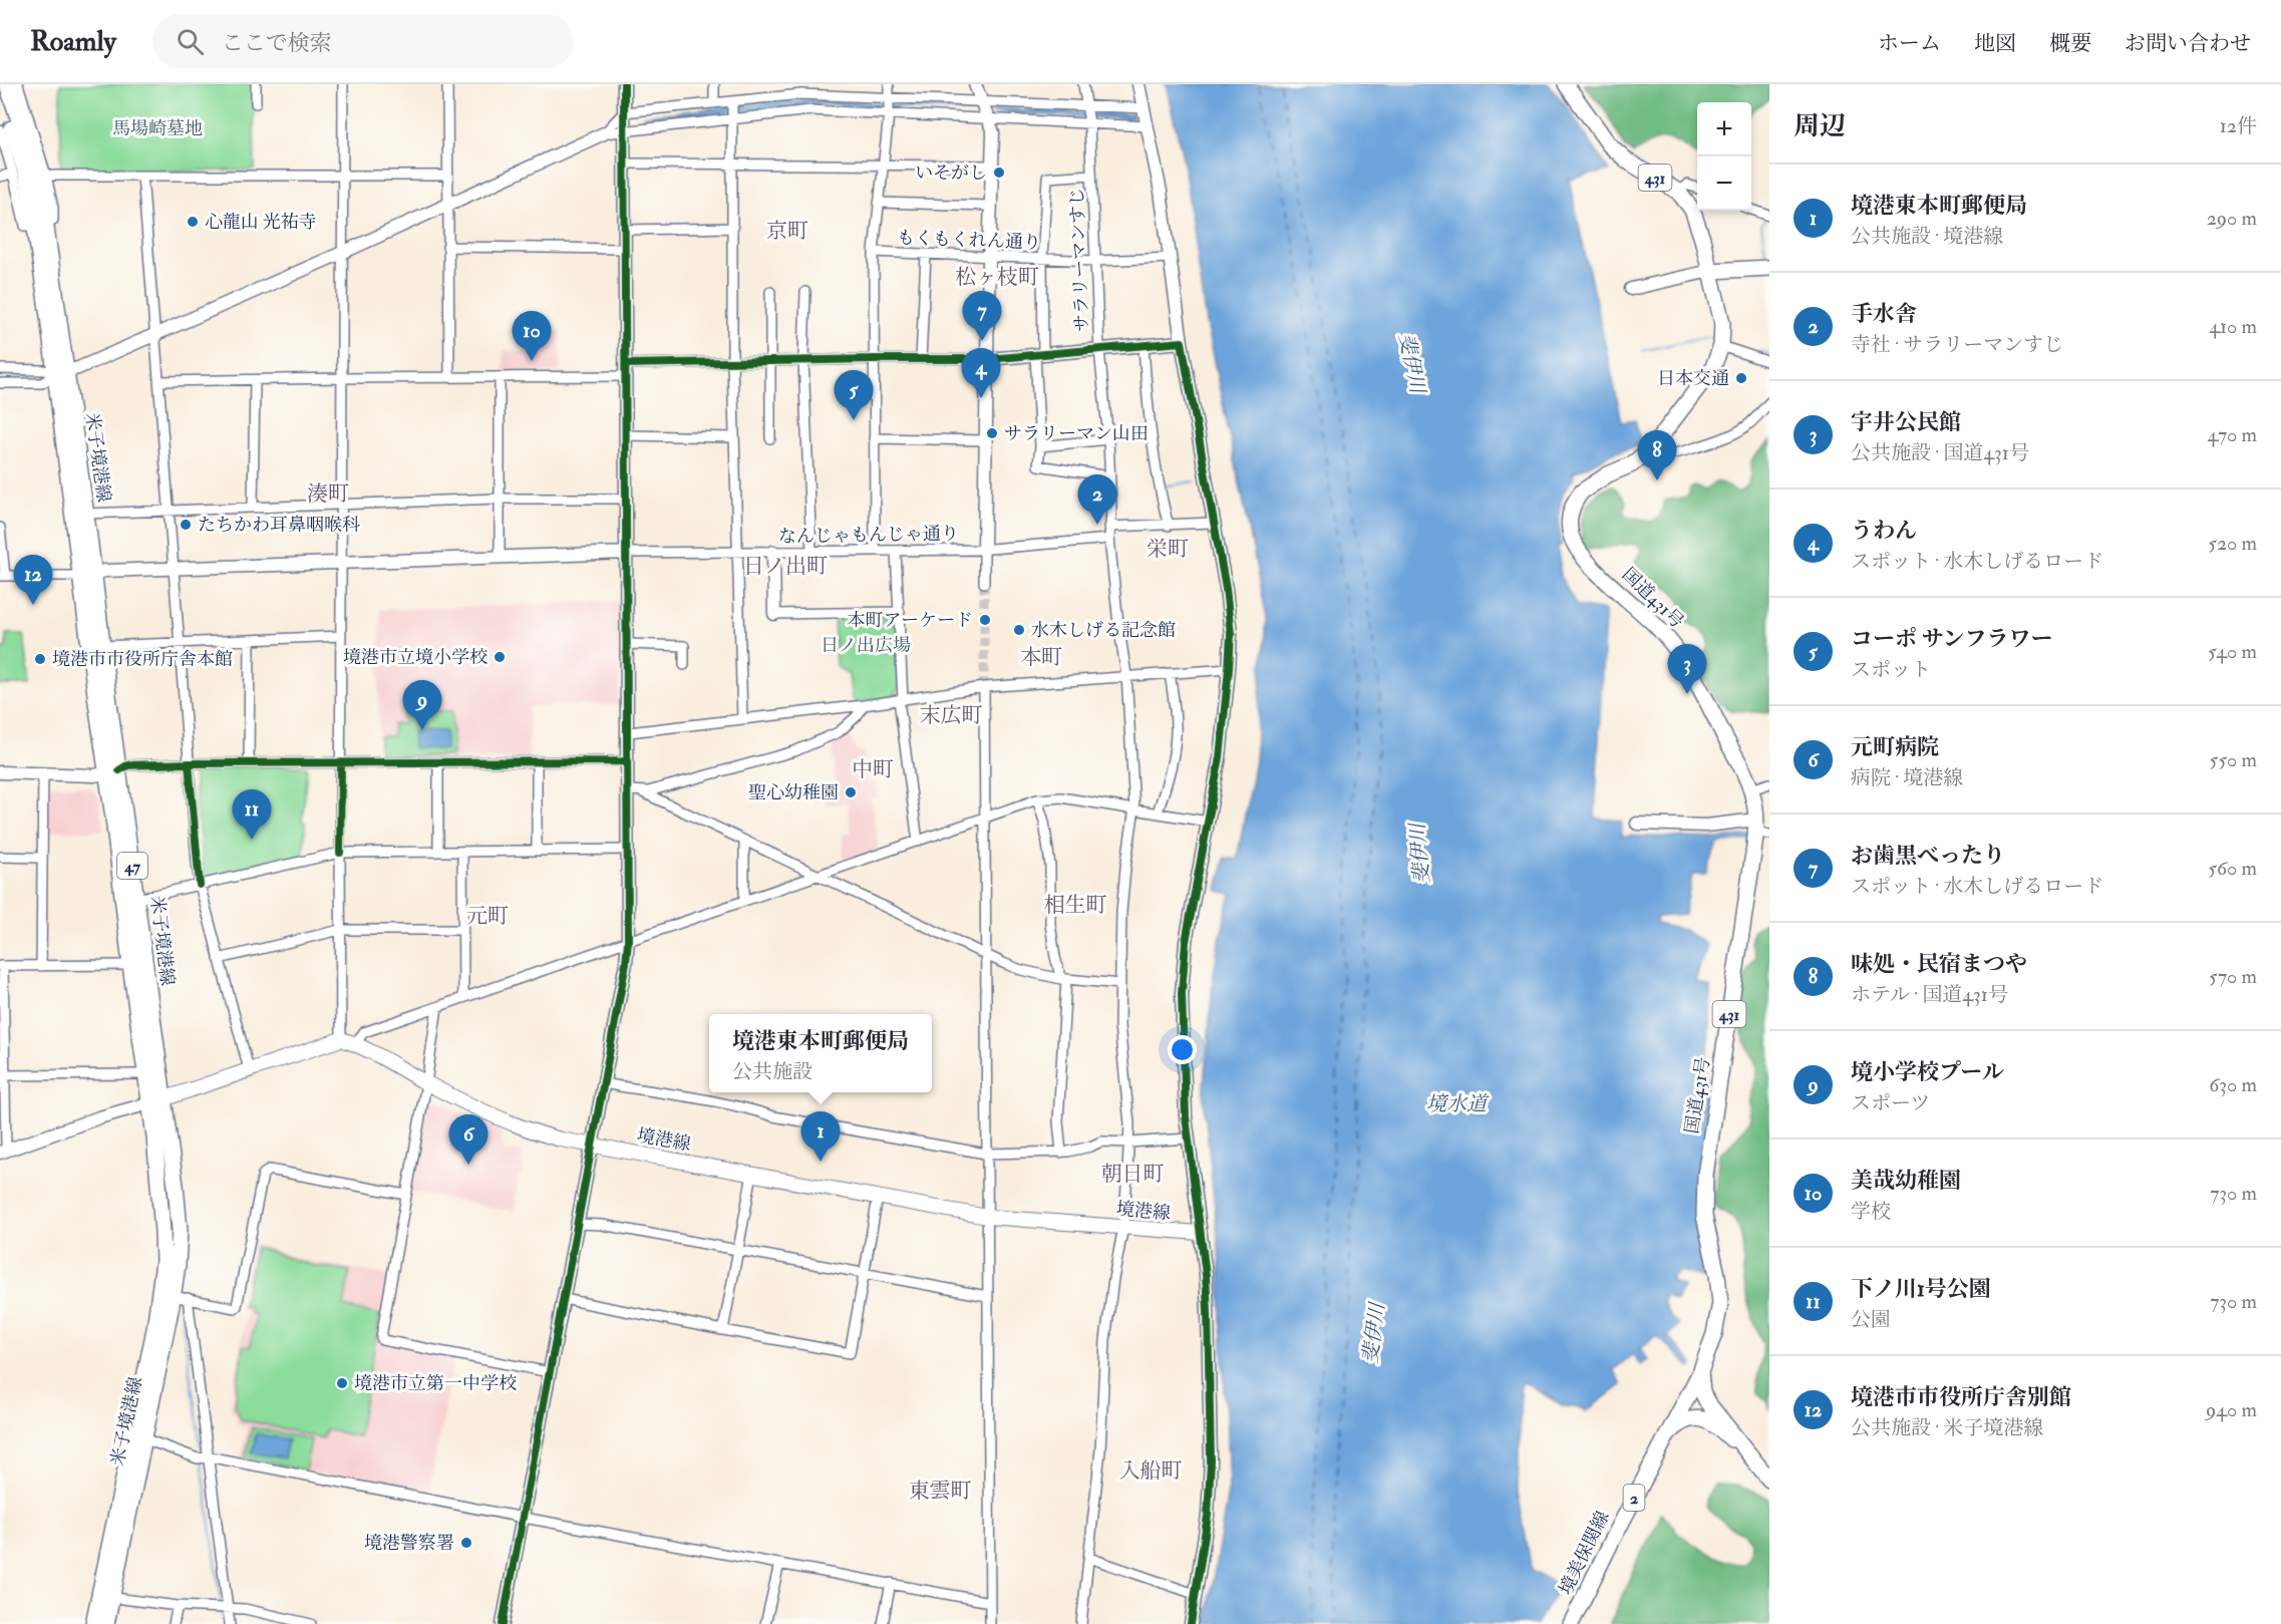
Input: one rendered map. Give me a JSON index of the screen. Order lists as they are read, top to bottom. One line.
{"streets":{"main road":["431","米子境港線","国道431号","47","境港線","2","境美保関線"],"street":["もくもくれん通り","サラリーマンすじ","なんじゃもんじゃ通り"]},"crossings":[["もくもくれん通り","サラリーマンすじ"],["サラリーマンすじ","なんじゃもんじゃ通り"],["サラリーマンすじ","境港線"],["国道431号","境美保関線"]],"districts":["京町","松ヶ枝町","湊町","栄町","日ノ出町","本町","末広町","中町","相生町","元町","朝日町","入船町","東雲町"],"water":["斐伊川","境水道"],"parks":["馬場崎墓地","日ノ出広場"],"places":["いそがし","心龍山 光祐寺","日本交通","サラリーマン山田","たちかわ耳鼻咽喉科","本町アーケード","水木しげる記念館","境港市立境小学校","境港市市役所庁舎本館","聖心幼稚園","境港市立第一中学校","境港警察署"],"page":{"header":"Roamly","search":"ここで検索","nav":["ホーム","地図","概要","お問い合わせ"],"heading":["周辺","12件"],"map_buttons":["+","−"],"list":[{"mark":"1","name":"境港東本町郵便局","note":"公共施設 · 境港線","value":"290 m"},{"mark":"2","name":"手水舎","note":"寺社 · サラリーマンすじ","value":"410 m"},{"mark":"3","name":"宇井公民館","note":"公共施設 · 国道431号","value":"470 m"},{"mark":"4","name":"うわん","note":"スポット · 水木しげるロード","value":"520 m"},{"mark":"5","name":"コーポ サンフラワー","note":"スポット","value":"540 m"},{"mark":"6","name":"元町病院","note":"病院 · 境港線","value":"550 m"},{"mark":"7","name":"お歯黒べったり","note":"スポット · 水木しげるロード","value":"560 m"},{"mark":"8","name":"味処・民宿まつや","note":"ホテル · 国道431号","value":"570 m"},{"mark":"9","name":"境小学校プール","note":"スポーツ","value":"630 m"},{"mark":"10","name":"美哉幼稚園","note":"学校","value":"730 m"},{"mark":"11","name":"下ノ川1号公園","note":"公園","value":"730 m"},{"mark":"12","name":"境港市市役所庁舎別館","note":"公共施設 · 米子境港線","value":"940 m"}],"pins":["7","10","4","5","8","2","12","3","9","11","1","6"],"popup":["境港東本町郵便局","公共施設"]}}
